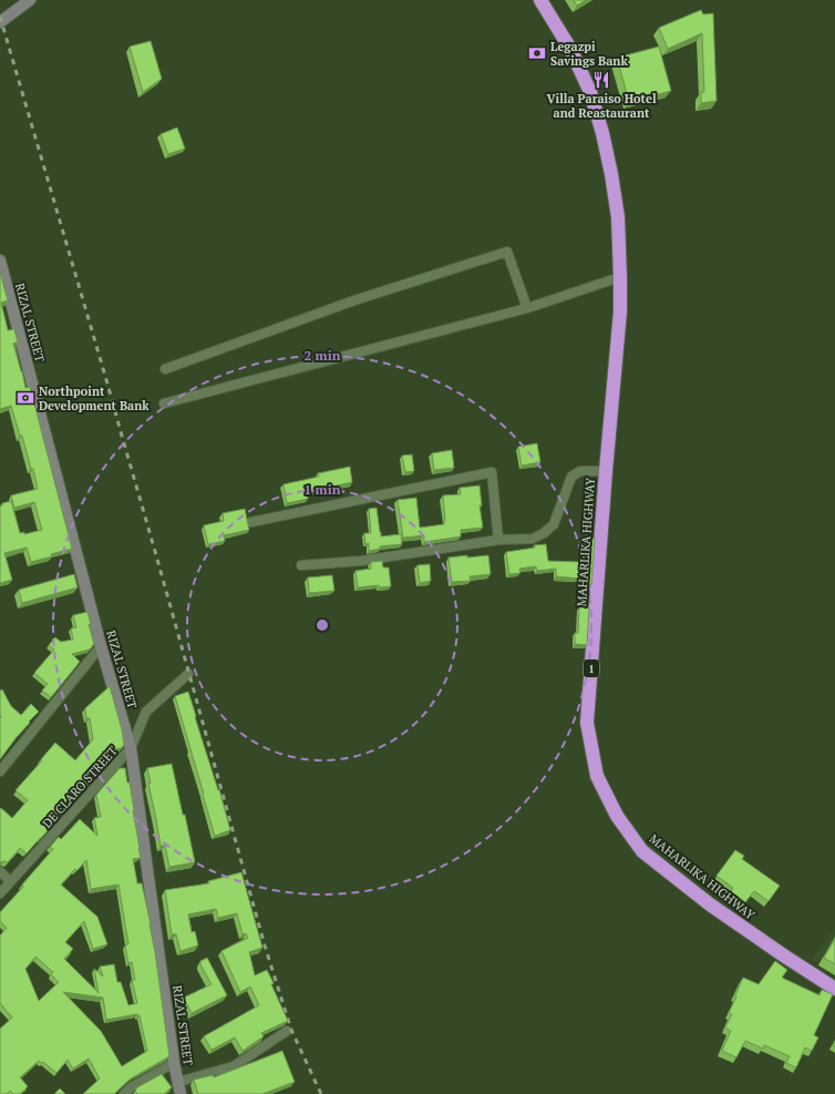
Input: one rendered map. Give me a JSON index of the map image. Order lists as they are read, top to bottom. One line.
{"streets":{"highway":["MAHARLIKA HIGHWAY","1"],"street":["RIZAL STREET","DE CLARO STREET"]},"crossings":[["RIZAL STREET","DE CLARO STREET"]],"places":{"bank":["Legazpi Savings Bank","Northpoint Development Bank"],"restaurant":["Villa Paraiso Hotel and Reastaurant"]},"rings":["2 min","1 min"]}
